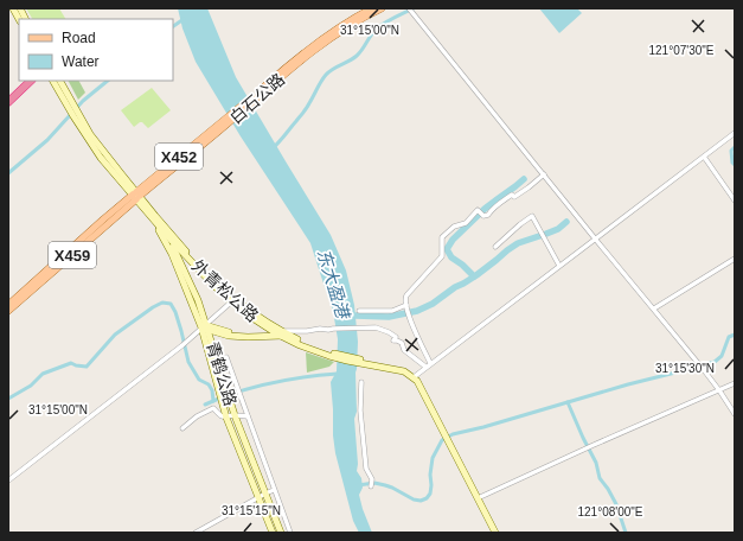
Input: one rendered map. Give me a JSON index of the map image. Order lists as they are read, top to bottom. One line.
{"streets":{"main road":["白石公路","X452","X459","外青松公路","青鹤公路"]},"crossings":[["白石公路","X459"],["白石公路","外青松公路"],["X459","外青松公路"],["外青松公路","青鹤公路"]],"water":["东大盈港"],"legend":["Road","Water"],"coordinates":["31°15'00\"N","121°07'30\"E","31°15'30\"N","31°15'15\"N","121°08'00\"E"]}
